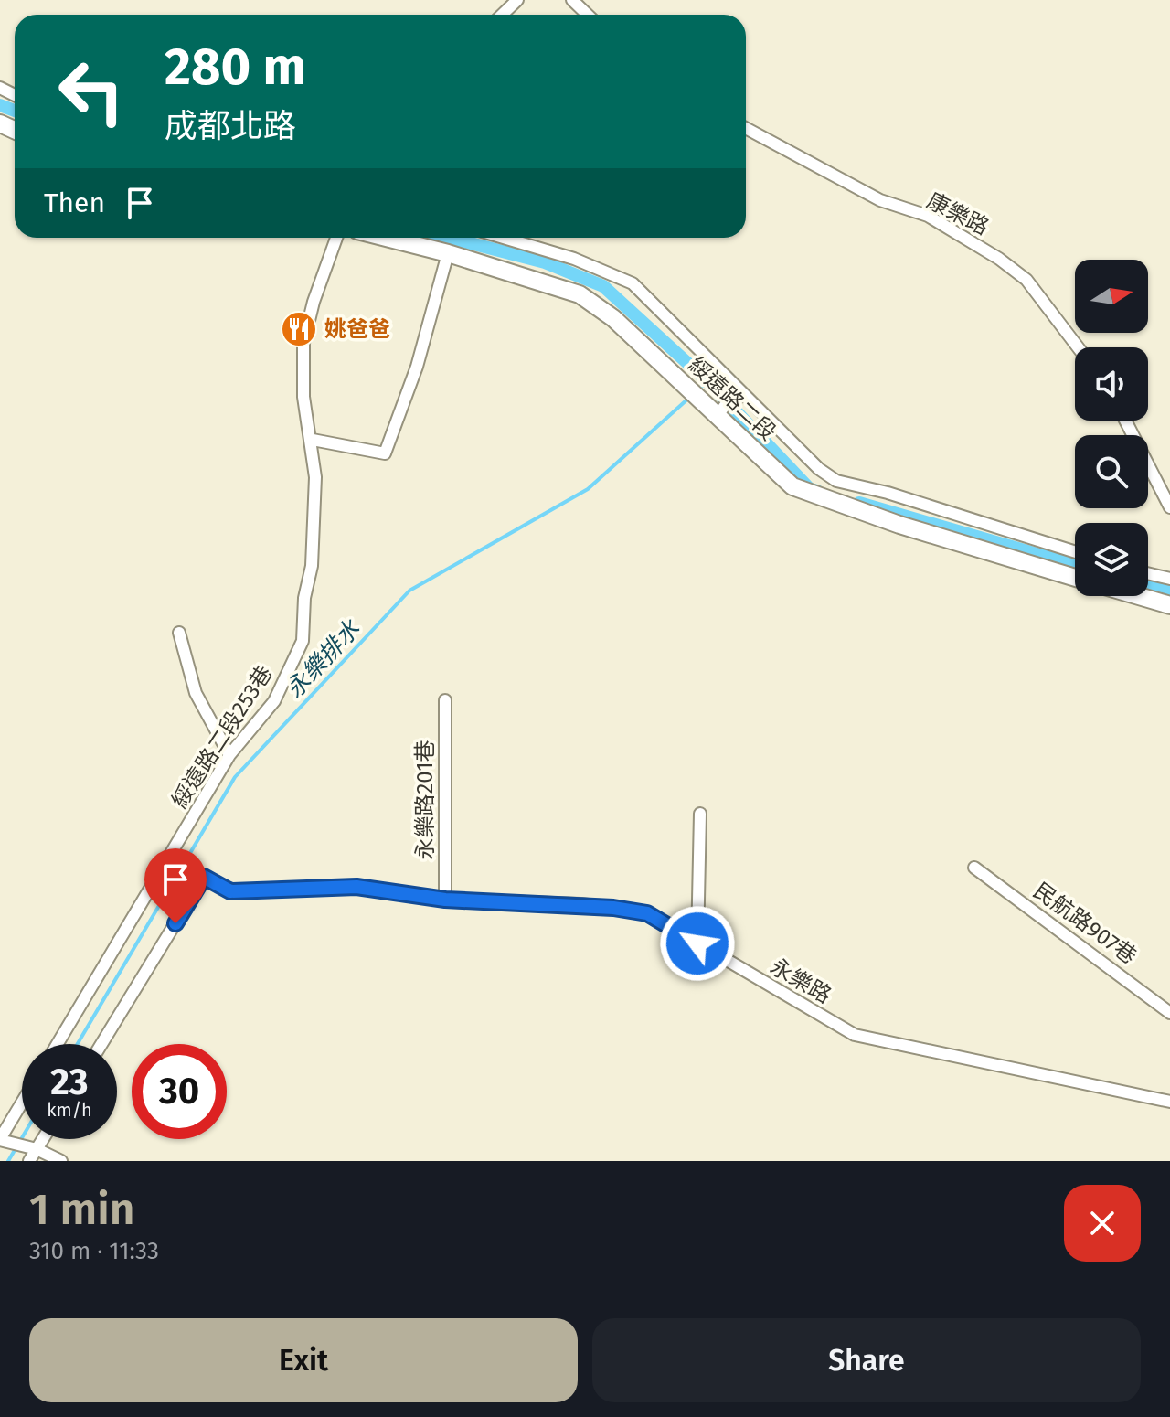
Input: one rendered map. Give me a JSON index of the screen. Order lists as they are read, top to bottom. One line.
{"streets":{"street":["康樂路","綏遠路二段","綏遠路二段253巷","永樂路201巷","民航路907巷","永樂路"]},"crossings":[["永樂路201巷","永樂路"]],"water":["永樂排水"],"places":{"restaurant":["姚爸爸"]},"north":"right","page":{"turn":["280 m","成都北路"],"then":"Then","speed":"23 km/h","limit":"30","heading":["1 min","310 m · 11:33"],"buttons":["Exit","Share"]}}
